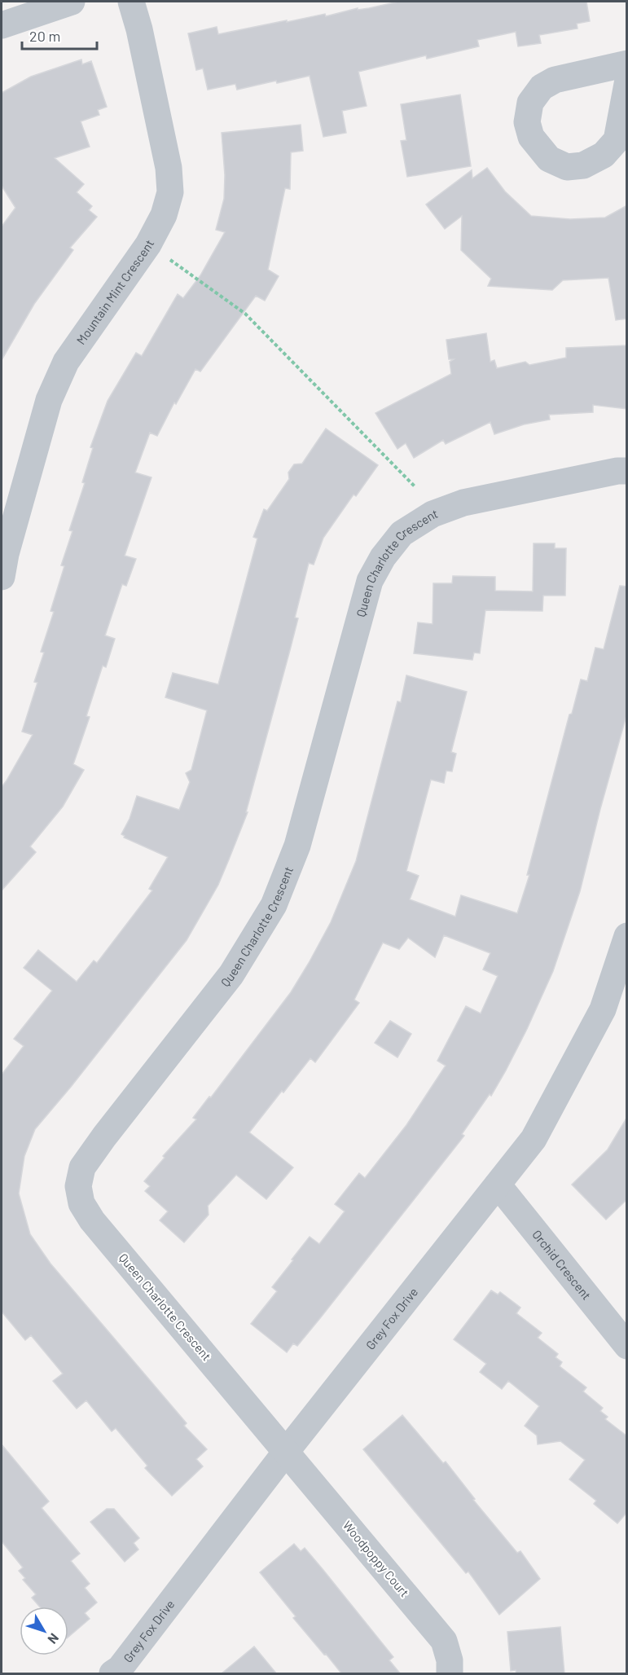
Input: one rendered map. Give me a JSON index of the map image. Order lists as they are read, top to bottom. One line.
{"streets":{"street":["Mountain Mint Crescent","Queen Charlotte Crescent","Orchid Crescent","Grey Fox Drive","Woodpoppy Court"]},"crossings":[["Queen Charlotte Crescent","Grey Fox Drive"],["Queen Charlotte Crescent","Woodpoppy Court"],["Orchid Crescent","Grey Fox Drive"],["Grey Fox Drive","Woodpoppy Court"]],"scale_bar":"20 m","north":"bottom right"}
